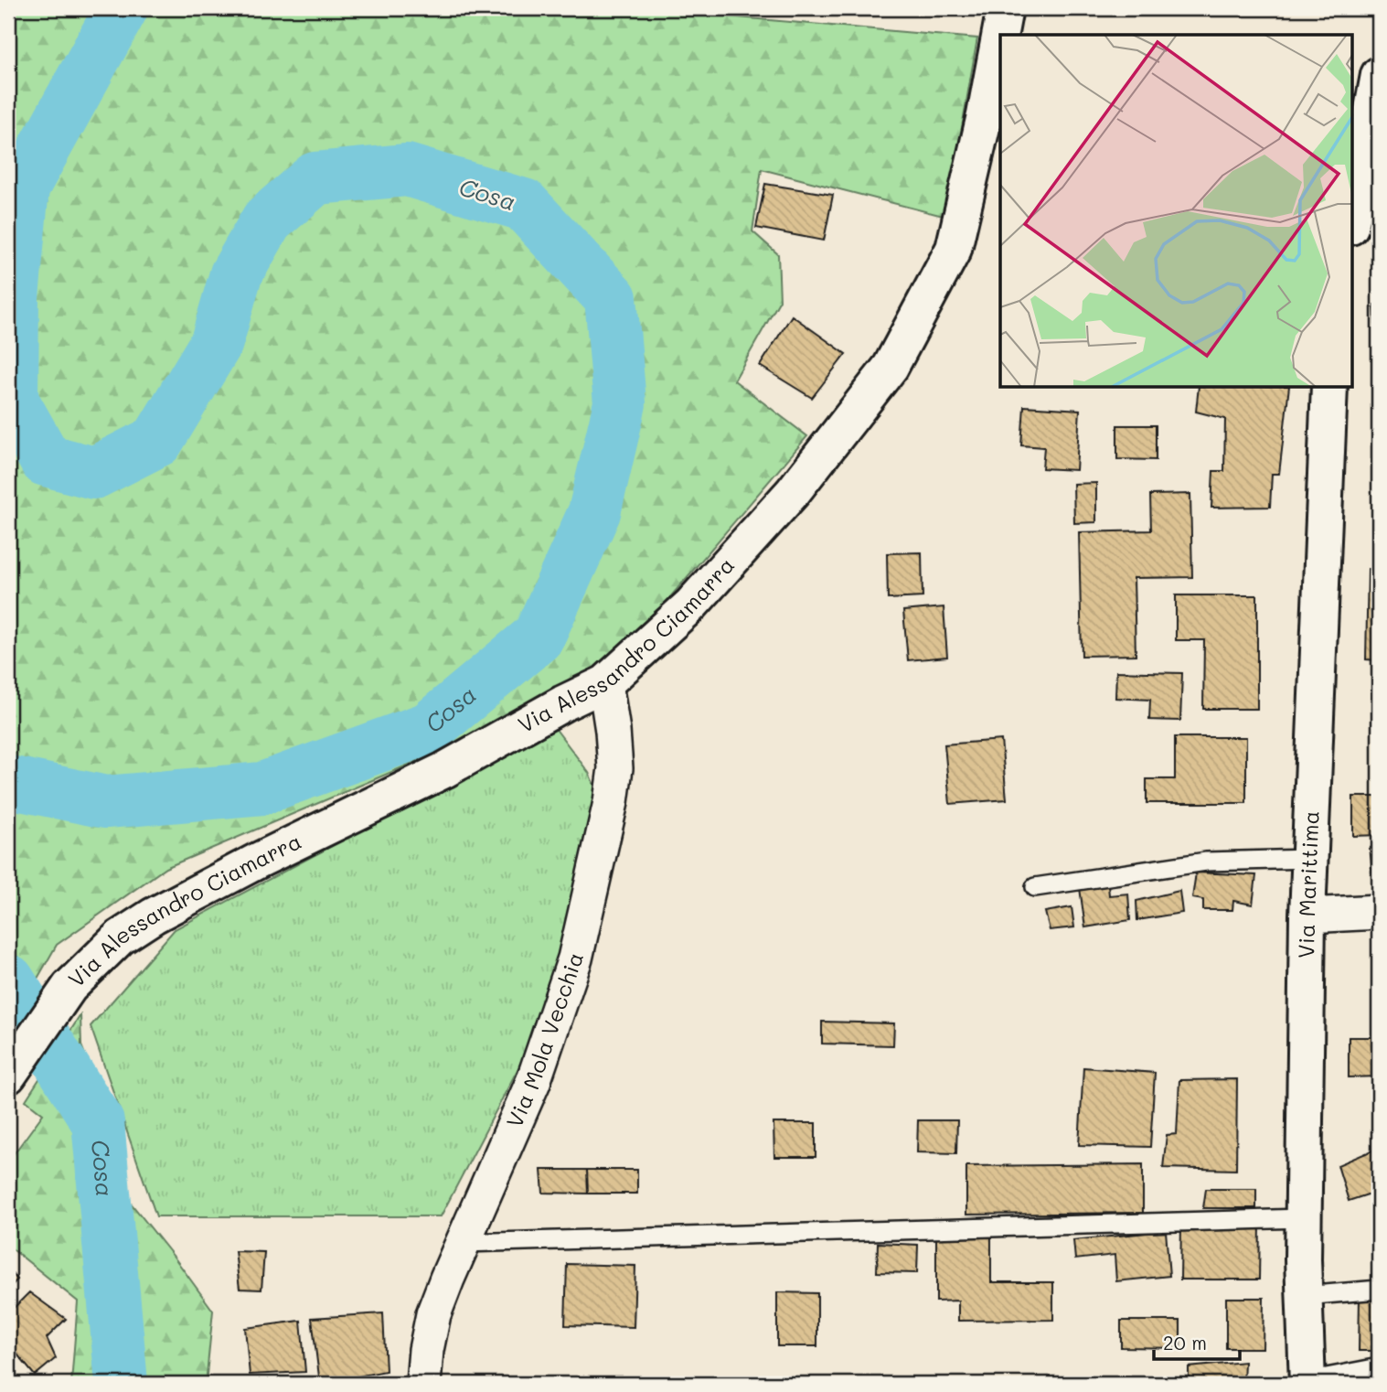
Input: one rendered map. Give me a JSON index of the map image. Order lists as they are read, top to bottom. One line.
{"streets":{"street":["Via Alessandro Ciamarra","Via Marittima","Via Mola Vecchia"]},"crossings":[["Via Alessandro Ciamarra","Via Mola Vecchia"]],"water":["Cosa"],"scale_bar":"20 m"}
